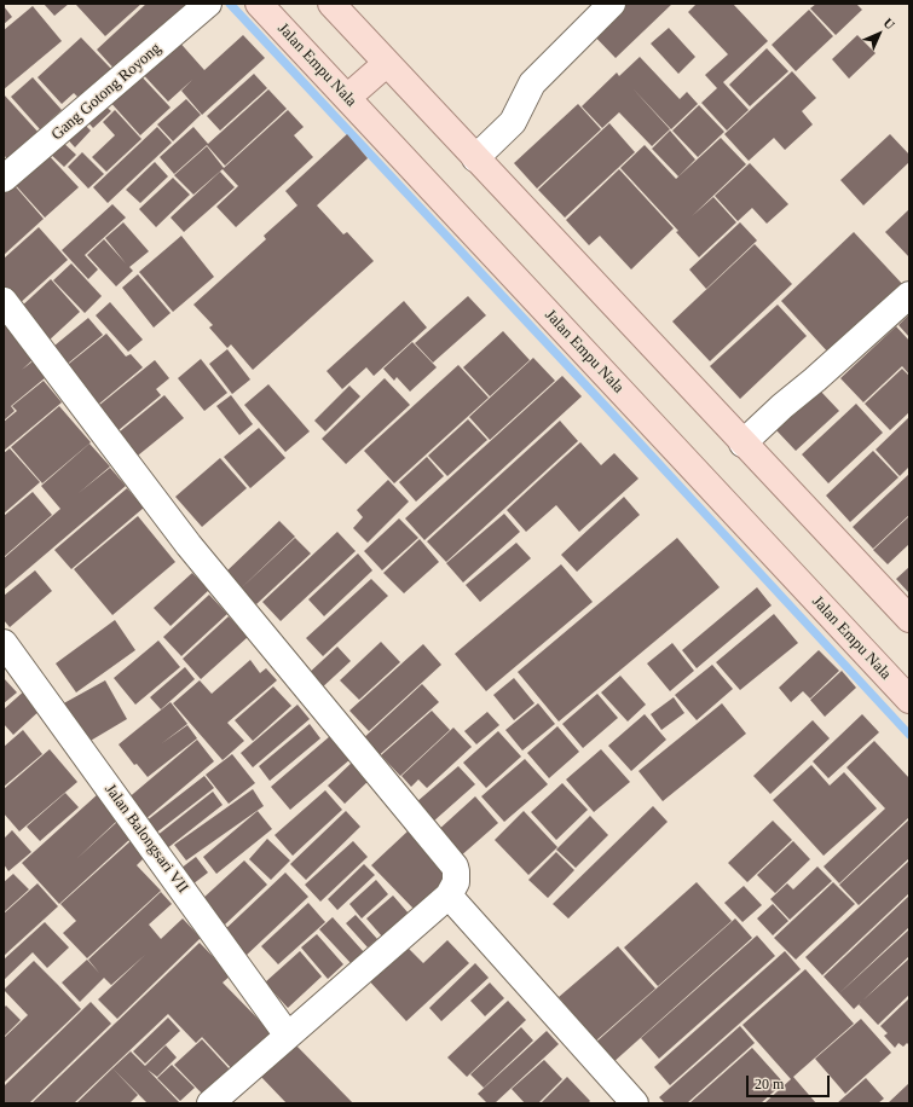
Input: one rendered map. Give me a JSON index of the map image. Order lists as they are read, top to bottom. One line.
{"streets":{"main road":["Jalan Empu Nala"],"street":["Gang Gotong Royong","Jalan Balongsari VII"]},"scale_bar":"20 m","north":"top right"}
